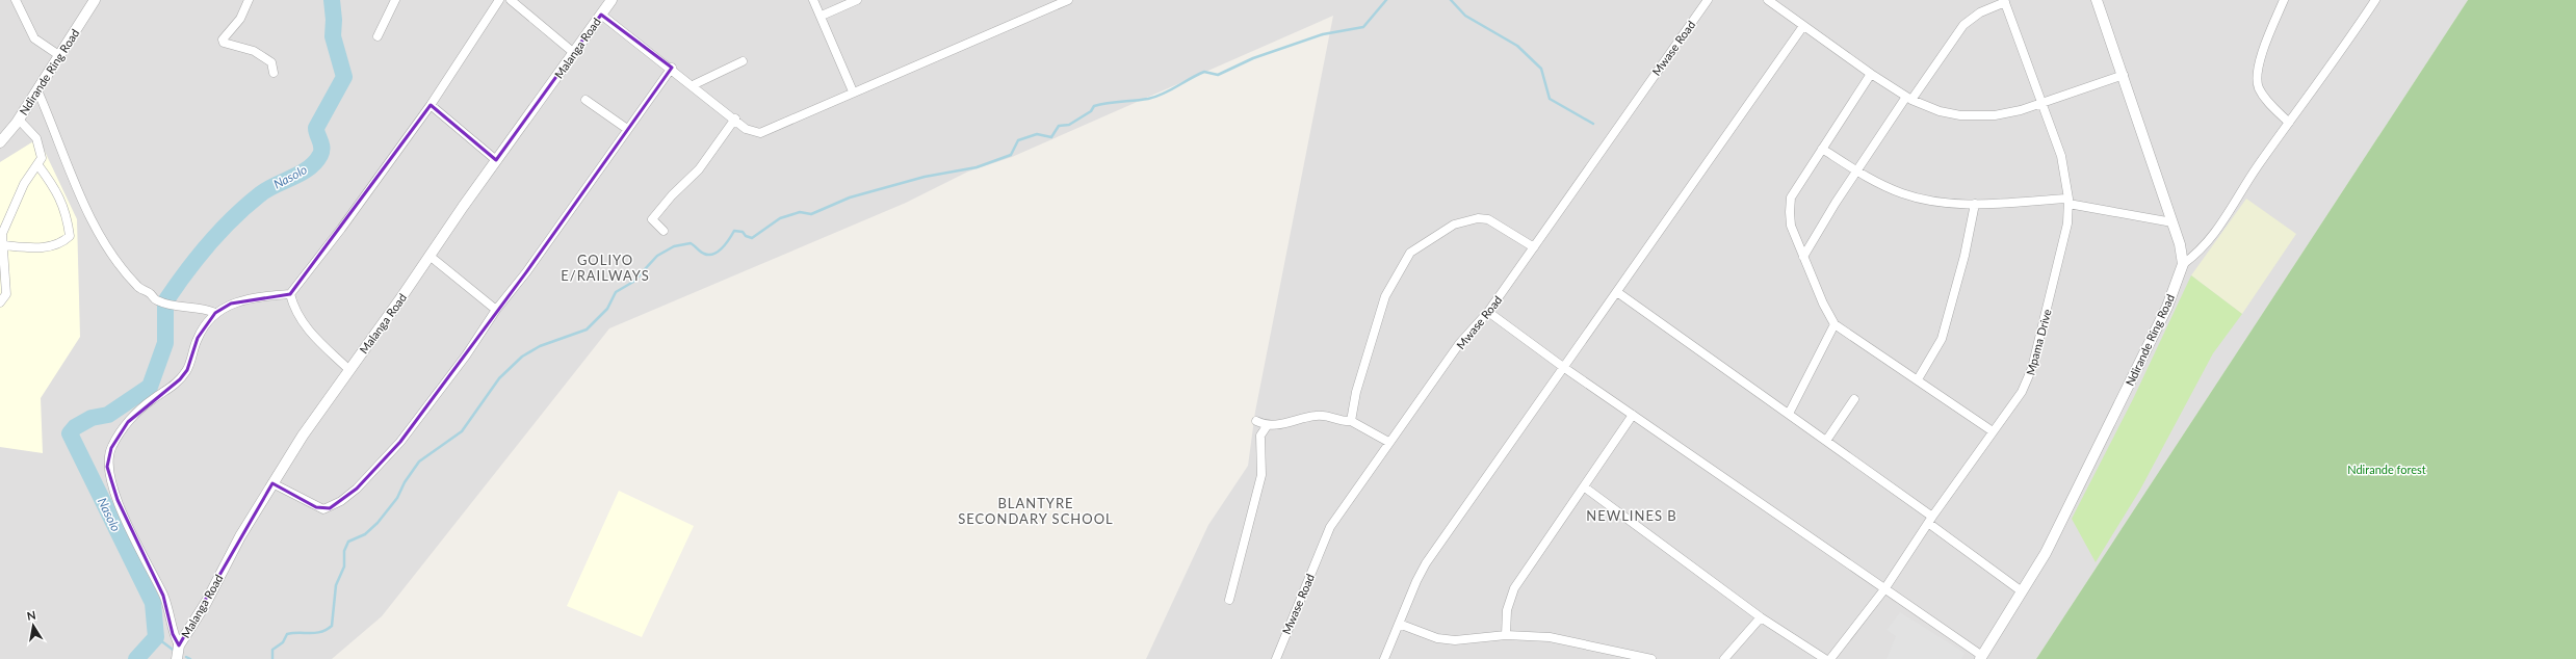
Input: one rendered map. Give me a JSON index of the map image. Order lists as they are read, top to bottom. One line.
{"streets":{"street":["Malanga Road","Mwase Road","Ndirande Ring Road","Mpama Drive"]},"districts":["GOLIYO E/RAILWAYS","BLANTYRE SECONDARY SCHOOL","NEWLINES B"],"water":["Nasolo"],"parks":["Ndirande forest"],"north":"top"}
